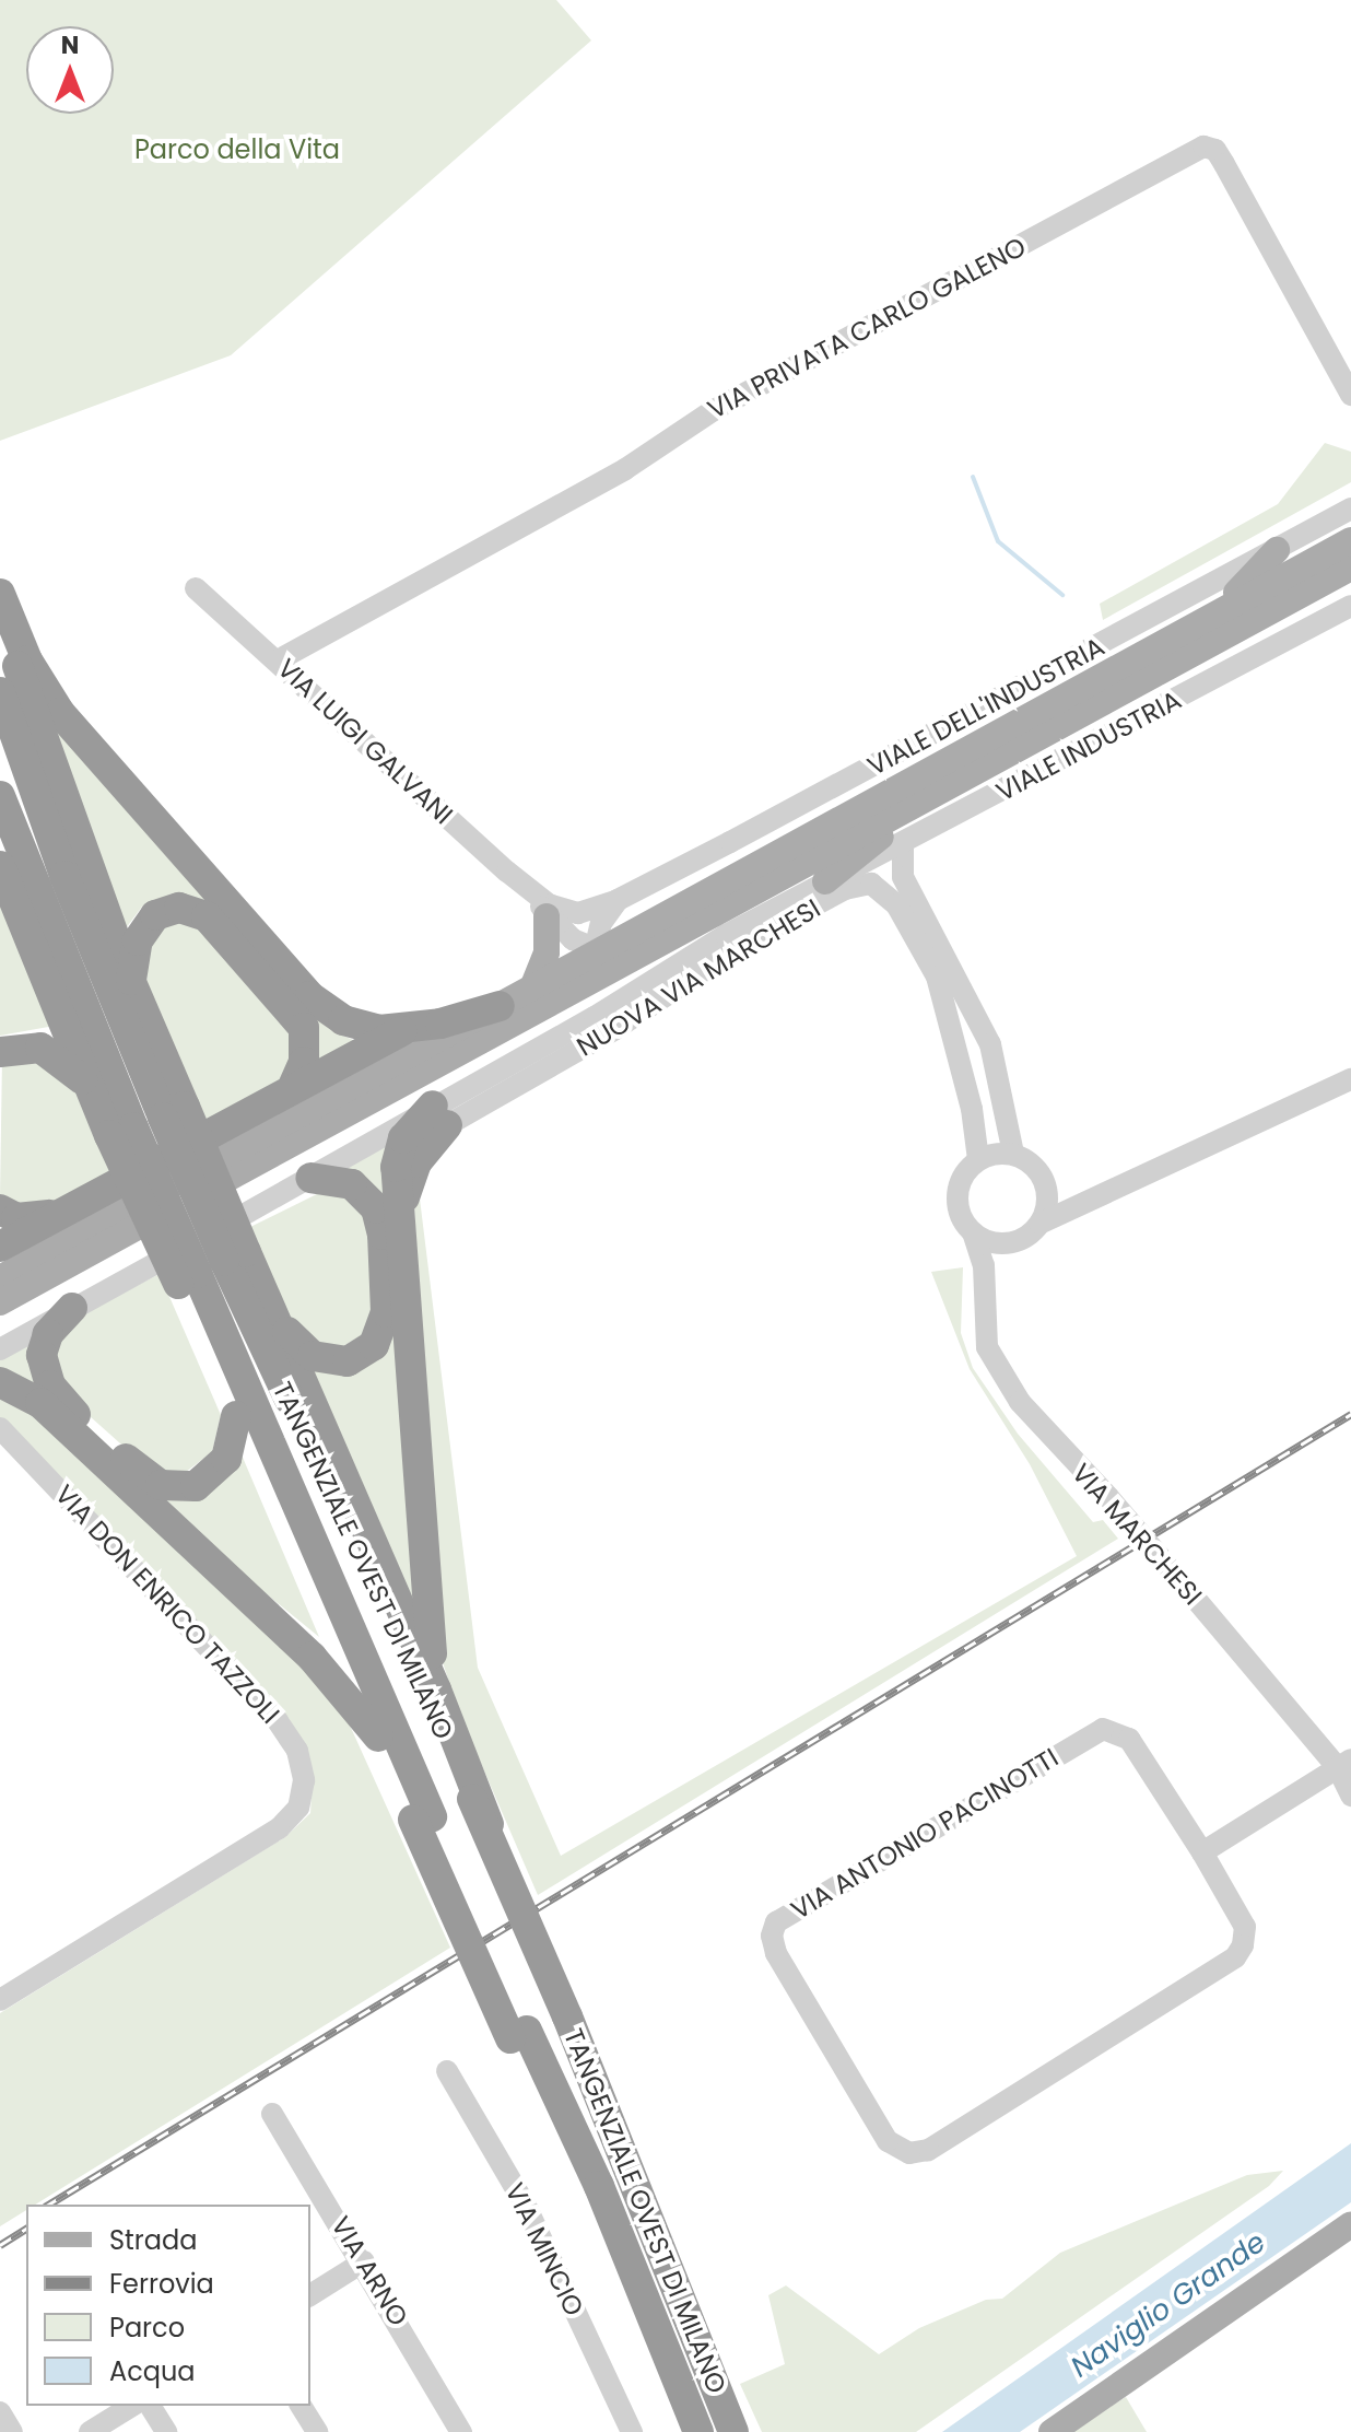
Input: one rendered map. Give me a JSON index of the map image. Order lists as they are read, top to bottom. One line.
{"streets":{"highway":["TANGENZIALE OVEST DI MILANO"],"street":["VIA PRIVATA CARLO GALENO","VIALE DELL'INDUSTRIA","VIA LUIGI GALVANI","VIALE INDUSTRIA","NUOVA VIA MARCHESI","VIA MARCHESI","VIA DON ENRICO TAZZOLI","VIA ANTONIO PACINOTTI","VIA MINCIO","VIA ARNO"]},"crossings":[["VIA PRIVATA CARLO GALENO","VIA LUIGI GALVANI"],["VIALE DELL'INDUSTRIA","VIA LUIGI GALVANI"],["VIALE INDUSTRIA","NUOVA VIA MARCHESI"]],"water":["Naviglio Grande"],"parks":["Parco della Vita"],"legend":["Strada","Ferrovia","Parco","Acqua"],"north":"top"}
